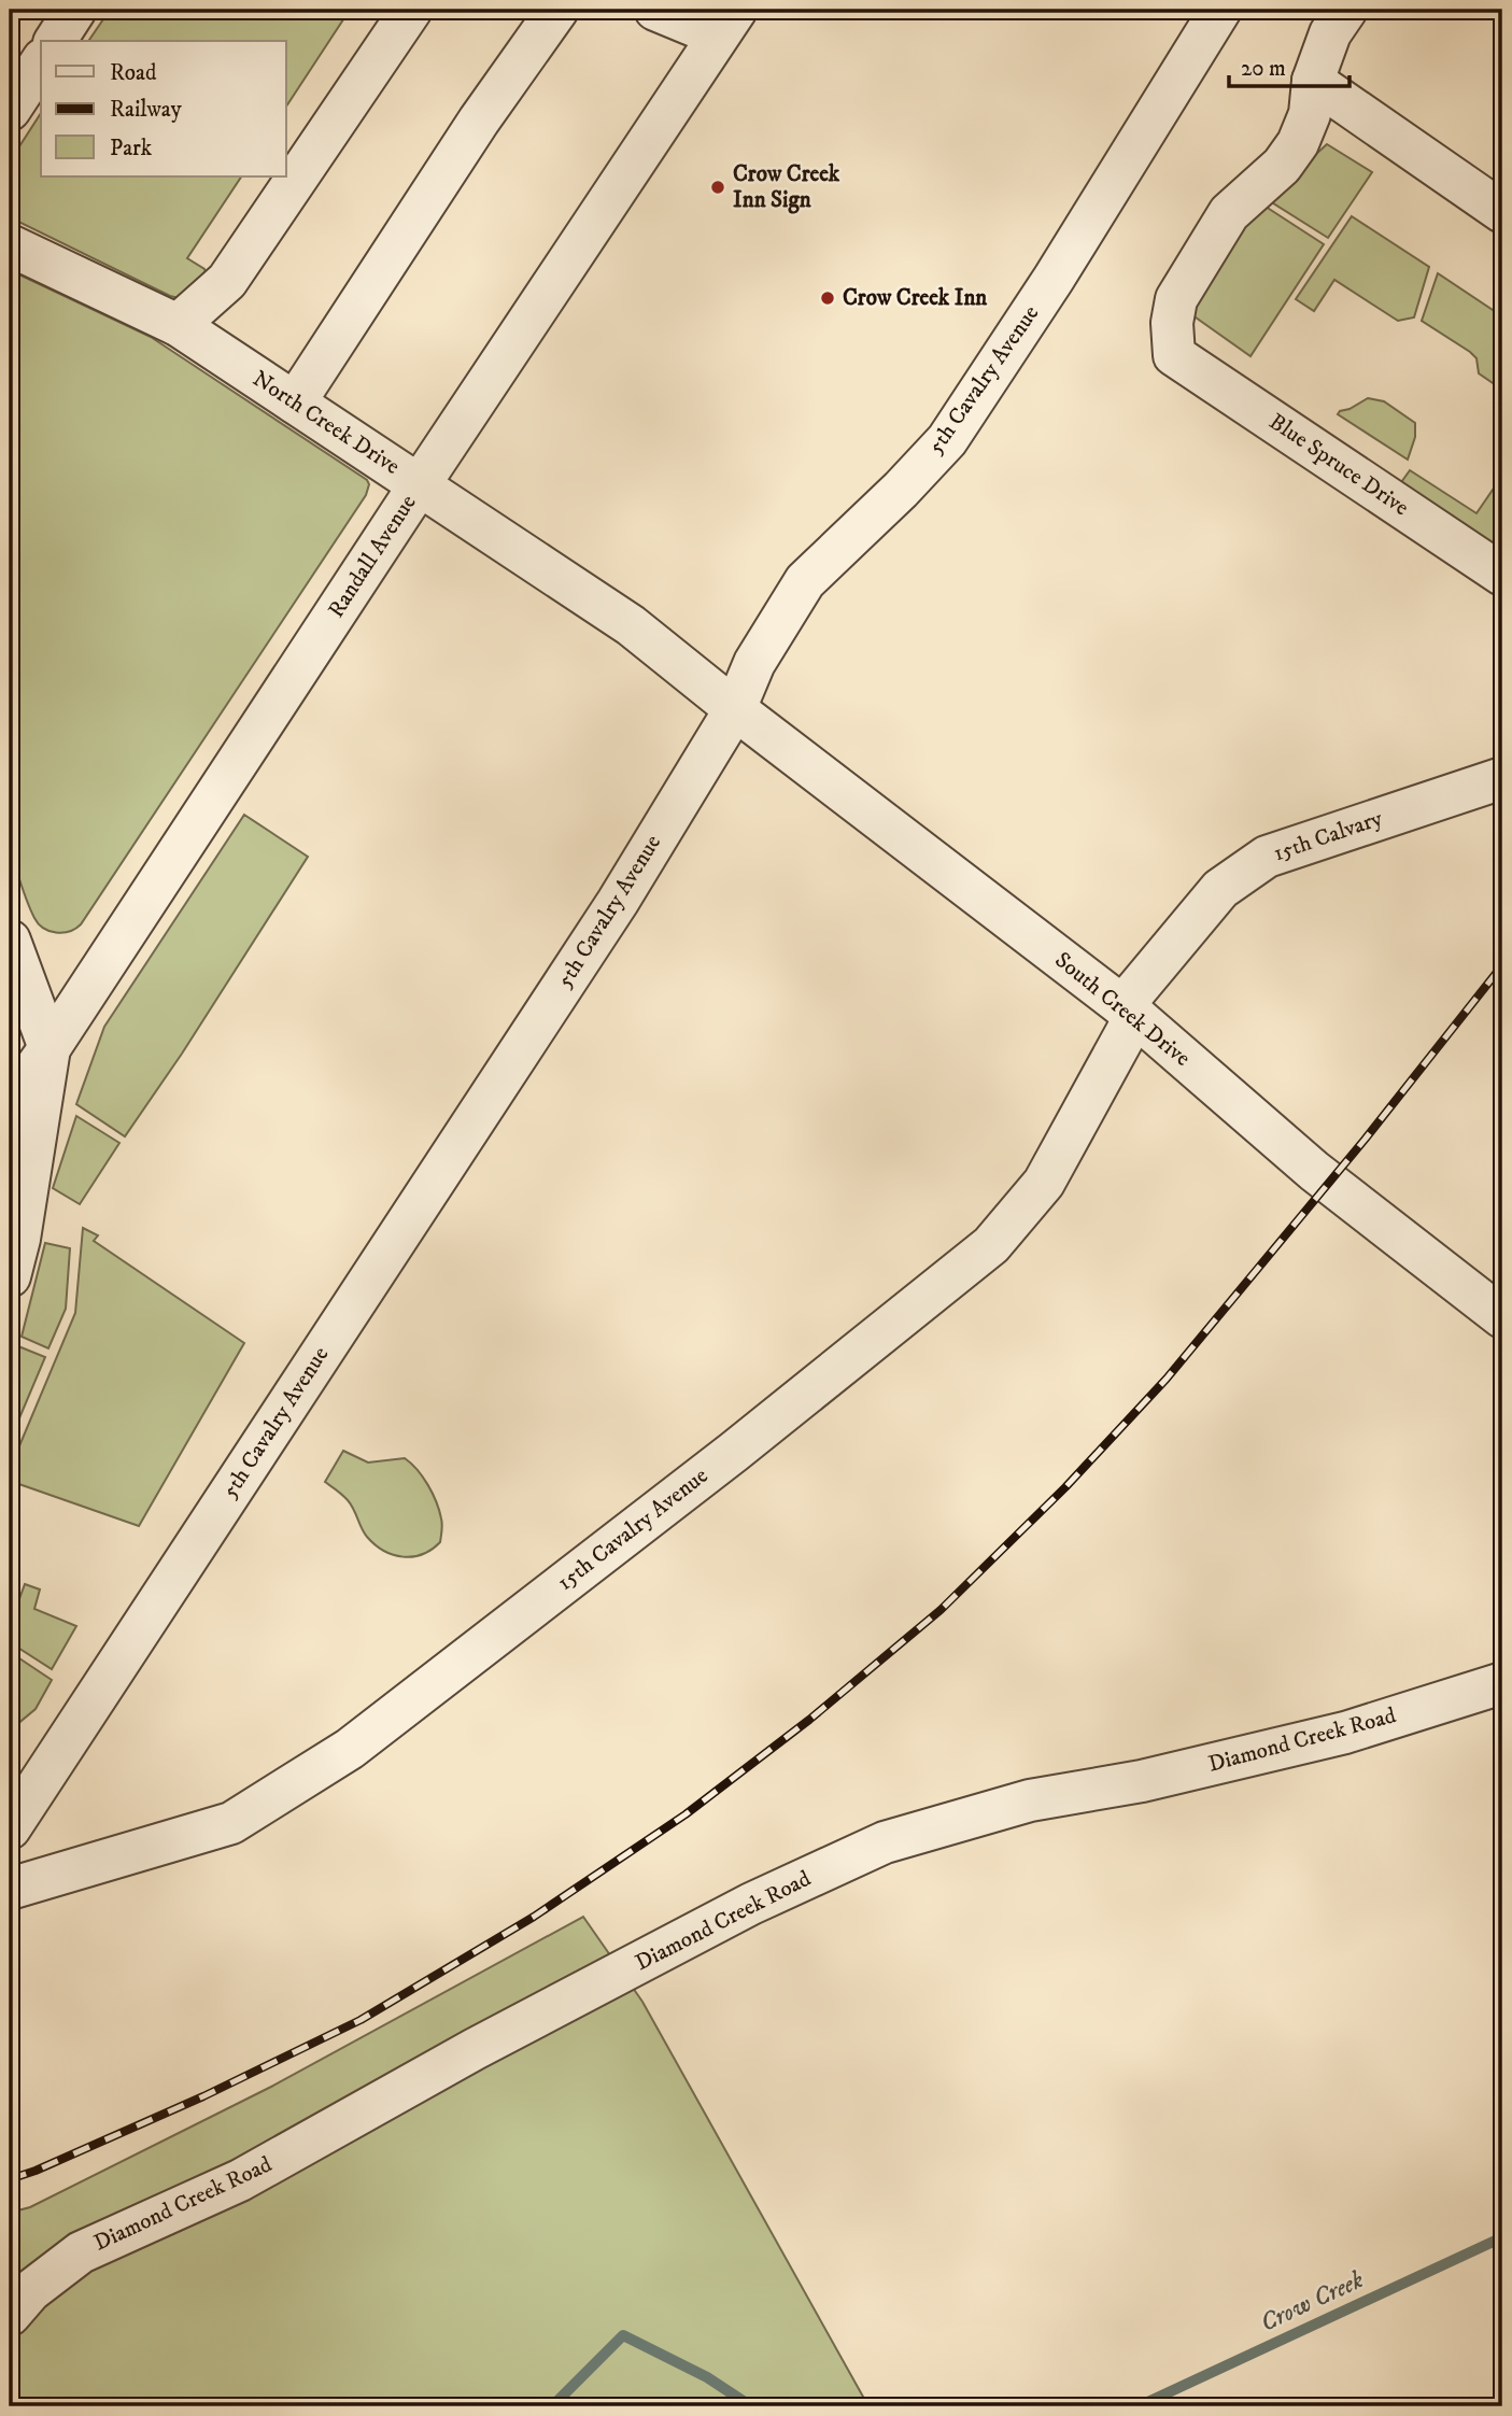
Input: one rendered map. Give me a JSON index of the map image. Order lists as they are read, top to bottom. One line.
{"streets":{"street":["5th Cavalry Avenue","North Creek Drive","Blue Spruce Drive","Randall Avenue","15th Calvary","South Creek Drive","15th Cavalry Avenue","Diamond Creek Road"]},"crossings":[["5th Cavalry Avenue","North Creek Drive"],["5th Cavalry Avenue","South Creek Drive"],["North Creek Drive","Randall Avenue"],["North Creek Drive","South Creek Drive"],["15th Calvary","South Creek Drive"],["15th Calvary","15th Cavalry Avenue"],["South Creek Drive","15th Cavalry Avenue"]],"water":["Crow Creek"],"places":["Crow Creek Inn Sign","Crow Creek Inn"],"legend":["Road","Railway","Park"],"scale_bar":"20 m"}
